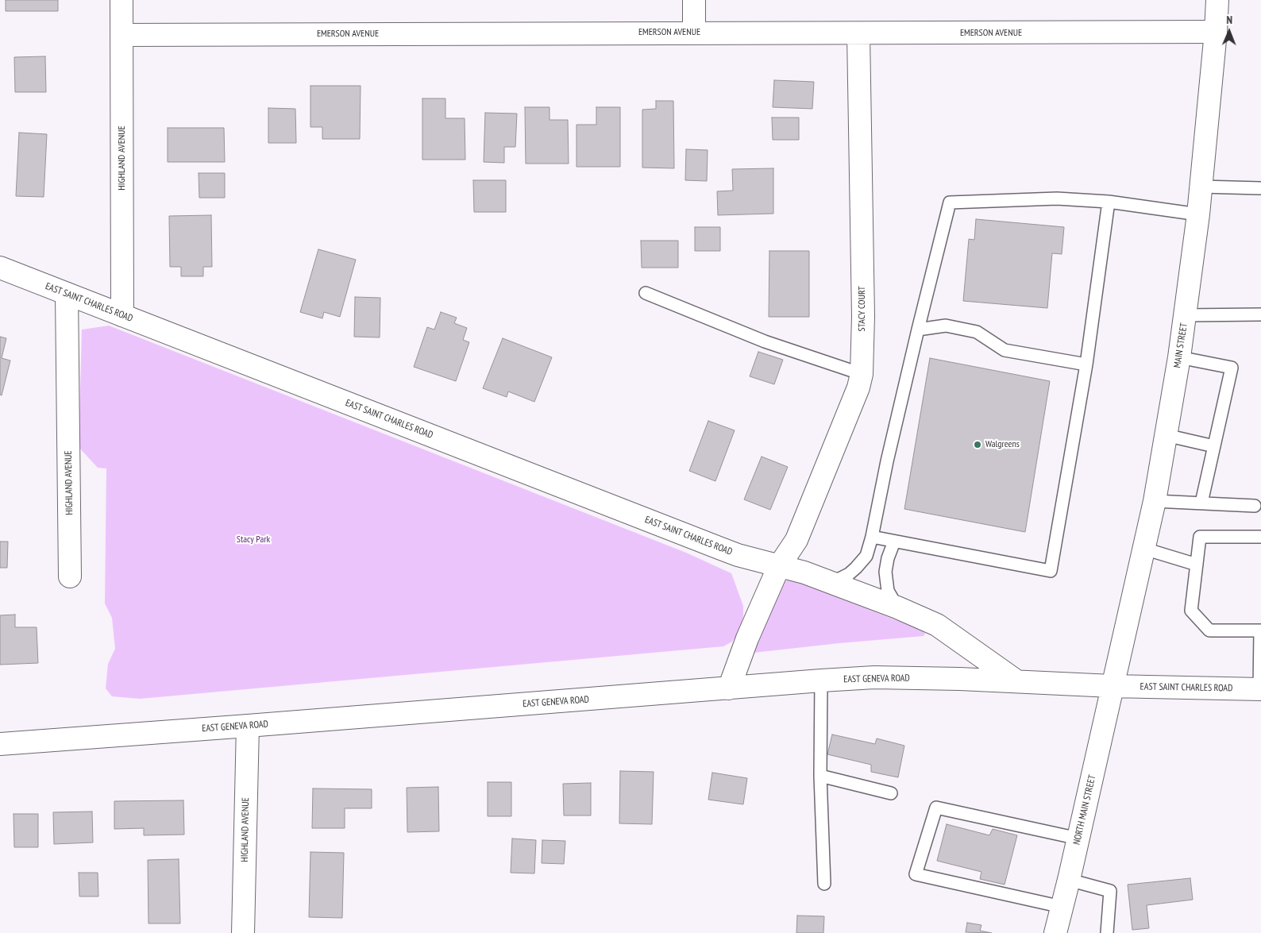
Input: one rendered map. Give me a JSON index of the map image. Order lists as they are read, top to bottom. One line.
{"streets":{"street":["EMERSON AVENUE","HIGHLAND AVENUE","EAST SAINT CHARLES ROAD","STACY COURT","MAIN STREET","EAST GENEVA ROAD","NORTH MAIN STREET"]},"crossings":[["EMERSON AVENUE","HIGHLAND AVENUE"],["EMERSON AVENUE","STACY COURT"],["EMERSON AVENUE","MAIN STREET"],["HIGHLAND AVENUE","EAST SAINT CHARLES ROAD"],["HIGHLAND AVENUE","EAST GENEVA ROAD"],["EAST SAINT CHARLES ROAD","STACY COURT"],["EAST SAINT CHARLES ROAD","MAIN STREET"],["EAST SAINT CHARLES ROAD","EAST GENEVA ROAD"],["EAST SAINT CHARLES ROAD","NORTH MAIN STREET"],["STACY COURT","EAST GENEVA ROAD"],["MAIN STREET","EAST GENEVA ROAD"],["MAIN STREET","NORTH MAIN STREET"],["EAST GENEVA ROAD","NORTH MAIN STREET"]],"parks":["Stacy Park"],"places":["Walgreens"],"north":"top"}
